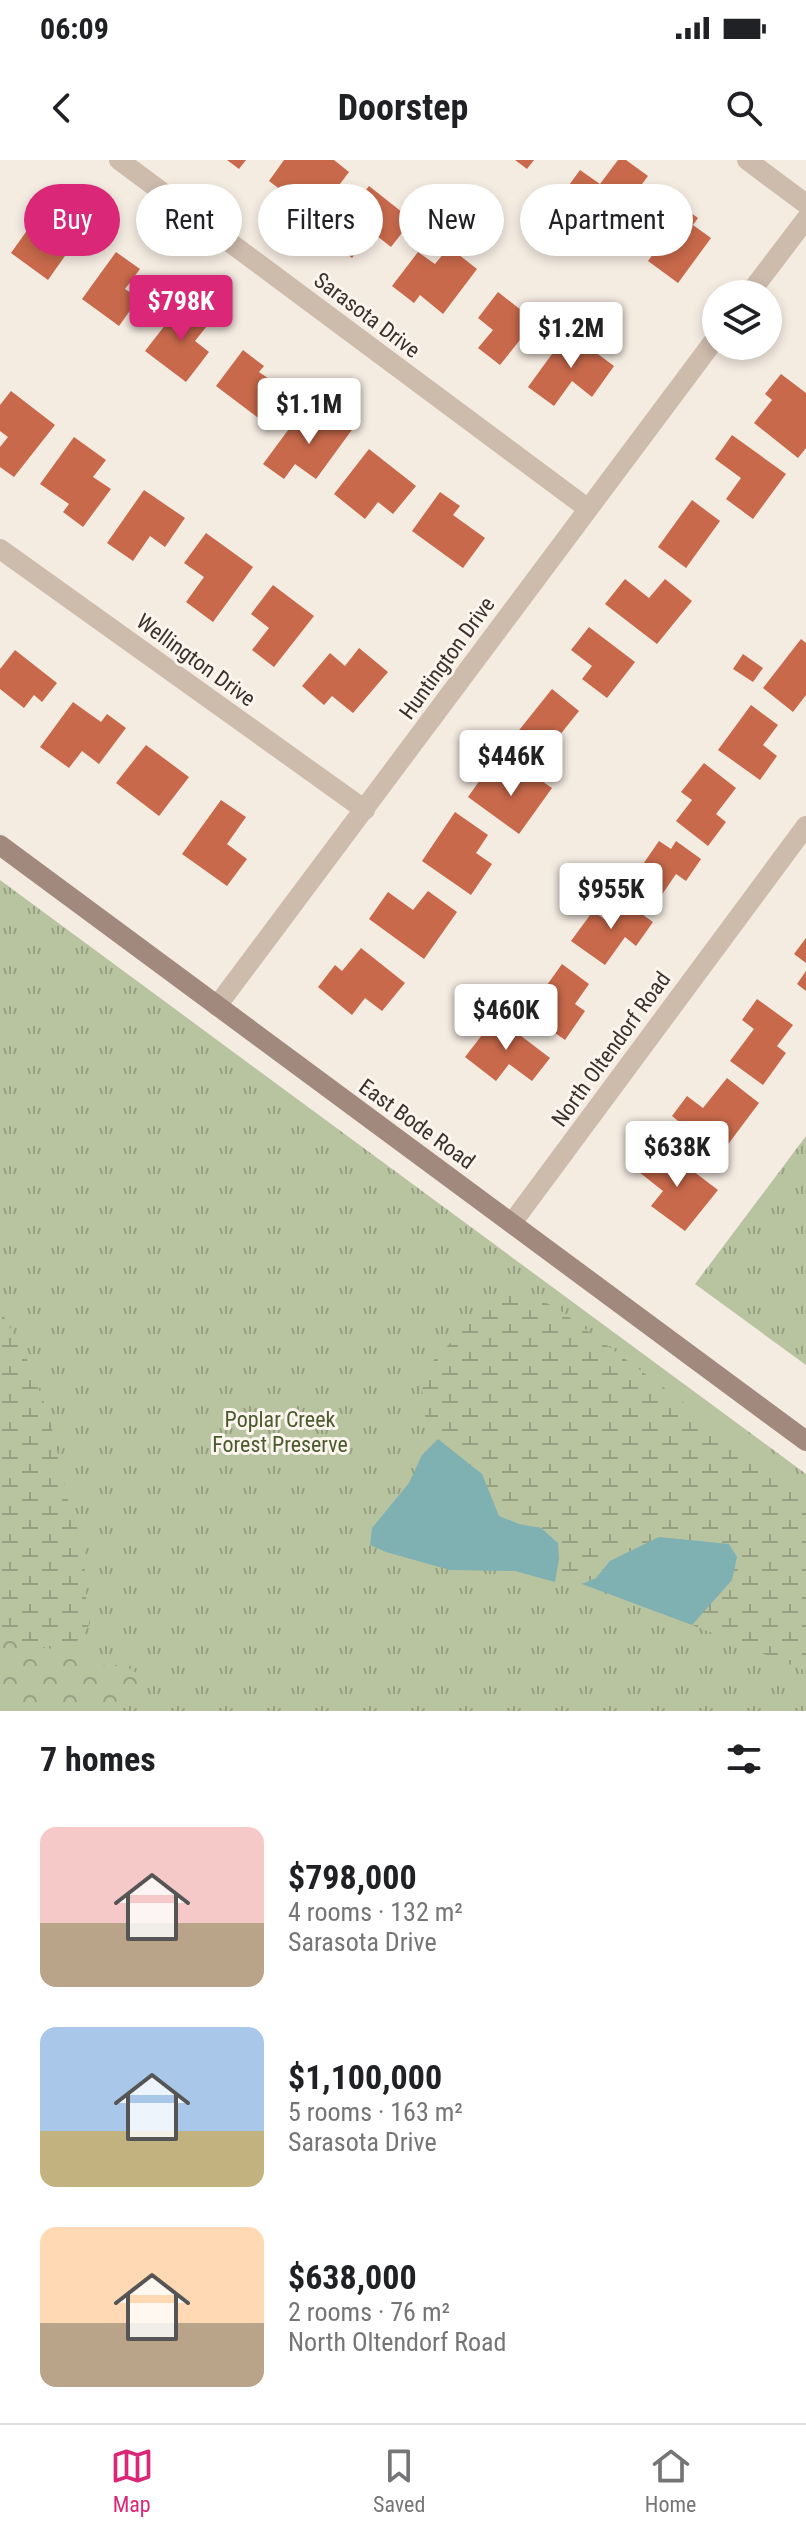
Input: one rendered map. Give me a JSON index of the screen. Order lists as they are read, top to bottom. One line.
{"streets":{"street":["Sarasota Drive","Huntington Drive","Wellington Drive","North Oltendorf Road","East Bode Road"]},"crossings":[["Sarasota Drive","Huntington Drive"],["Huntington Drive","Wellington Drive"],["Huntington Drive","East Bode Road"],["North Oltendorf Road","East Bode Road"]],"parks":["Poplar Creek Forest Preserve"],"page":{"status":"06:09","header":"Doorstep","chip":["Buy","Rent","Filters","New","Apartment"],"price":["$798K","$1.2M","$1.1M","$446K","$955K","$460K","$638K"],"heading":"7 homes","list":[{"name":"$798,000","note":"4 rooms · 132 m² · Sarasota Drive"},{"name":"$1,100,000","note":"5 rooms · 163 m² · Sarasota Drive"},{"name":"$638,000","note":"2 rooms · 76 m² · North Oltendorf Road"}],"tabs":["Map","Saved","Home"]}}
